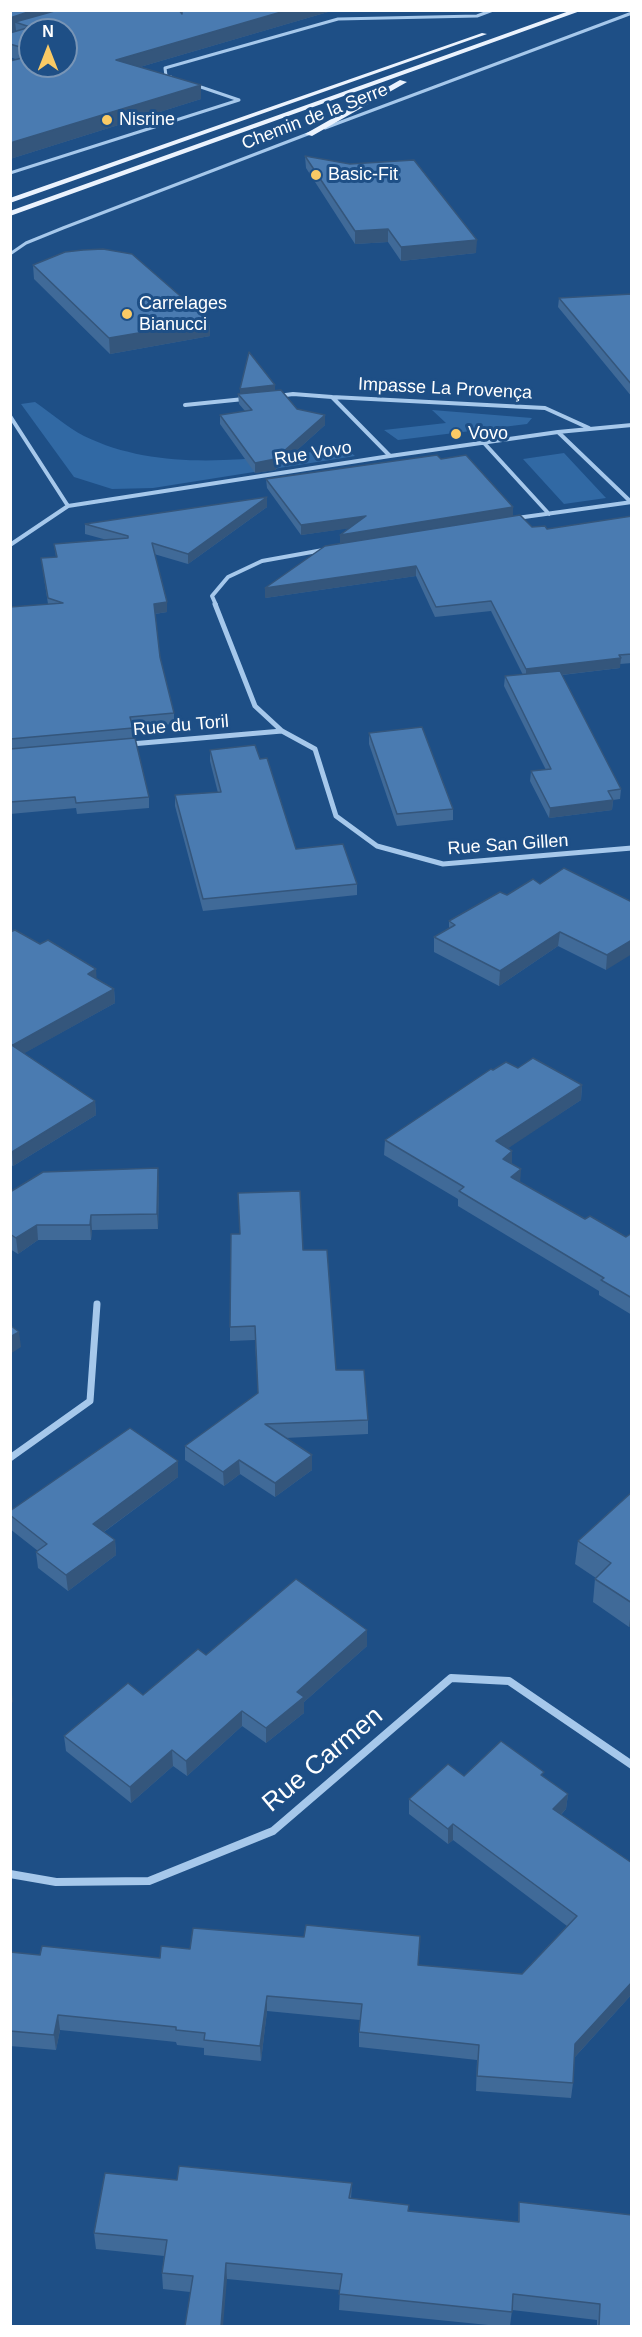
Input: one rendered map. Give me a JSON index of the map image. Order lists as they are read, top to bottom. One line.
{"streets":{"street":["Chemin de la Serre","Impasse La Provença","Rue Vovo","Rue du Toril","Rue San Gillen","Rue Carmen"]},"crossings":[["Impasse La Provença","Rue Vovo"],["Rue du Toril","Rue San Gillen"]],"places":["Nisrine","Basic-Fit","Carrelages Bianucci","Vovo"],"north":"top"}
